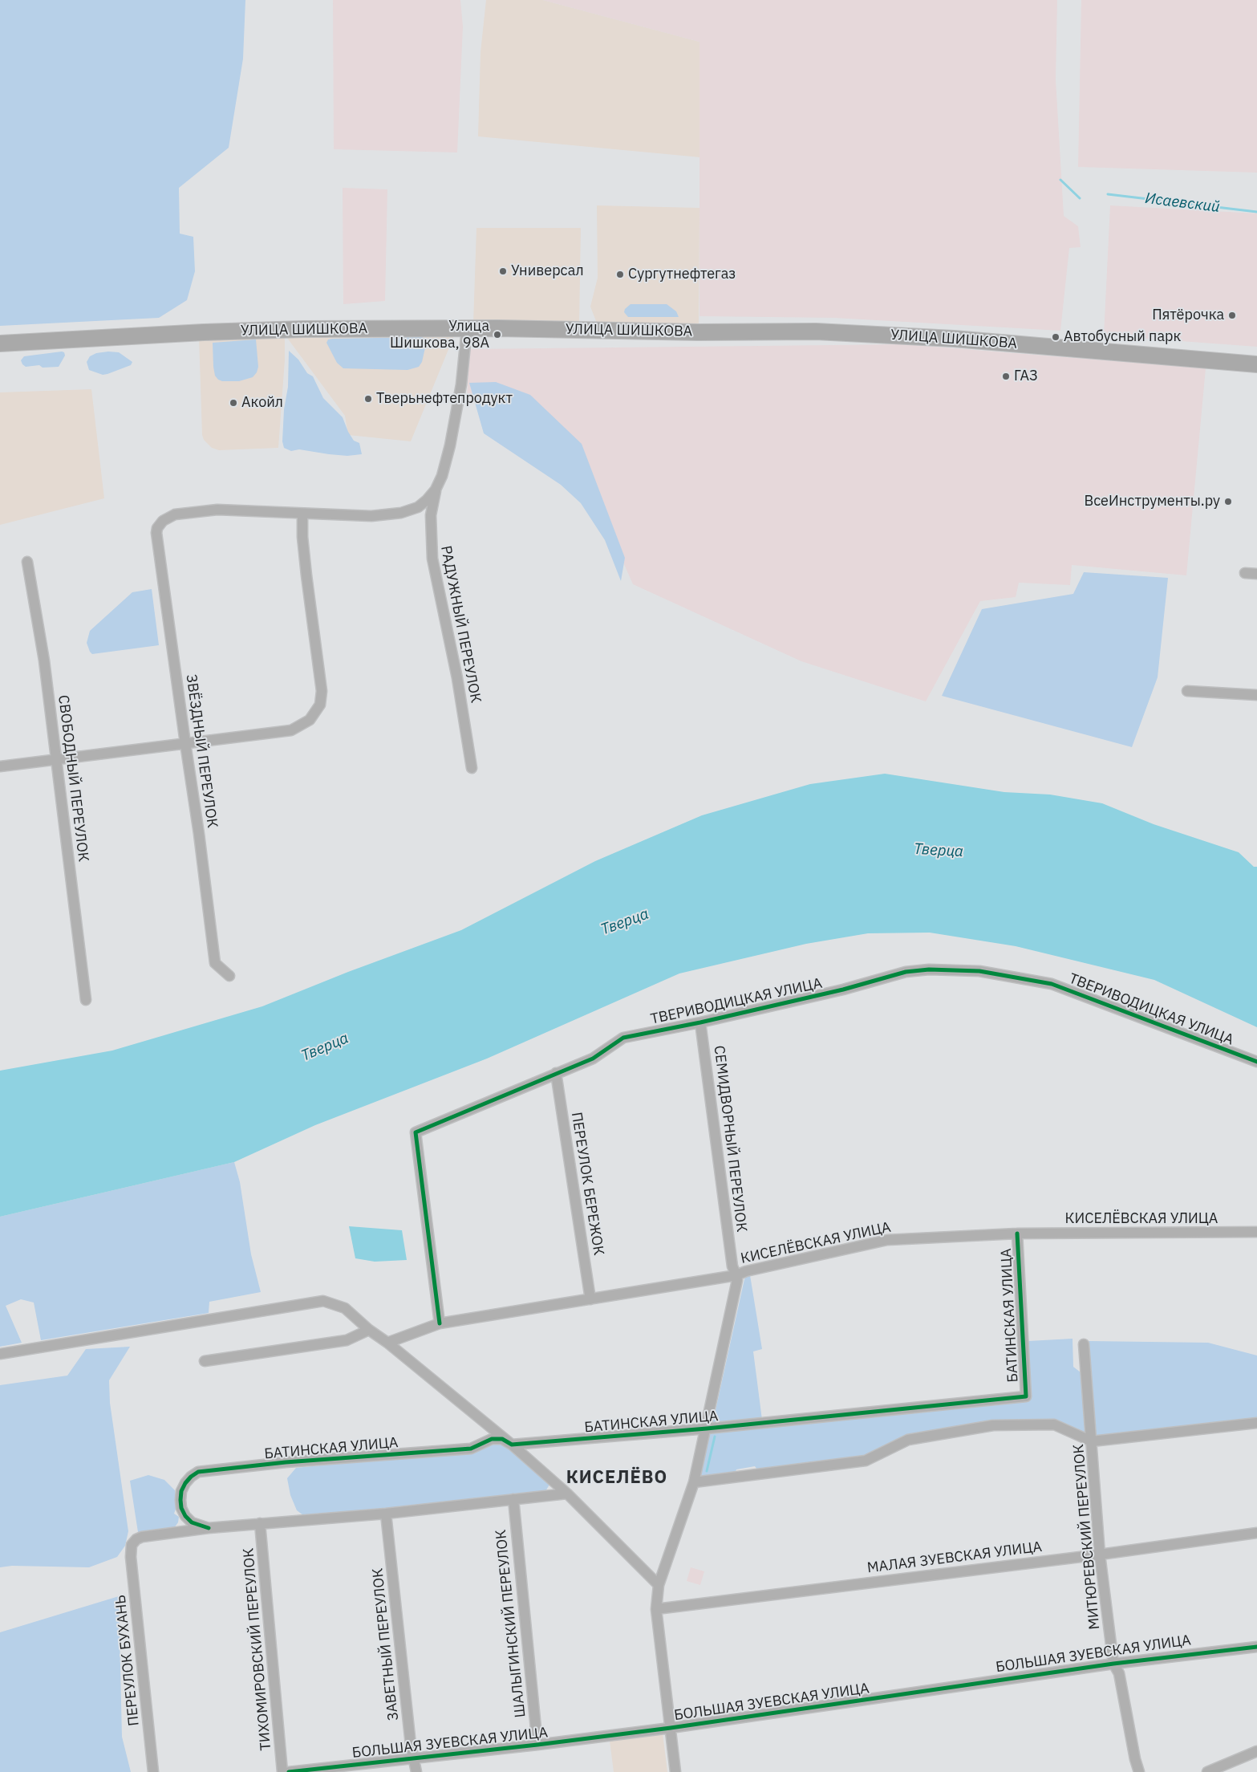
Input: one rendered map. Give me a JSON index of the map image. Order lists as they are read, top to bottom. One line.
{"streets":{"main road":["УЛИЦА ШИШКОВА"],"street":["РАДУЖНЫЙ ПЕРЕУЛОК","ЗВЁЗДНЫЙ ПЕРЕУЛОК","СВОБОДНЫЙ ПЕРЕУЛОК","ТВЕРИВОДИЦКАЯ УЛИЦА","СЕМИДВОРНЫЙ ПЕРЕУЛОК","ПЕРЕУЛОК БЕРЕЖОК","КИСЕЛЁВСКАЯ УЛИЦА","БАТИНСКАЯ УЛИЦА","МИТЮРЕВСКИЙ ПЕРЕУЛОК","МАЛАЯ ЗУЕВСКАЯ УЛИЦА","ШАЛЫГИНСКИЙ ПЕРЕУЛОК","ЗАВЕТНЫЙ ПЕРЕУЛОК","ТИХОМИРОВСКИЙ ПЕРЕУЛОК","БОЛЬШАЯ ЗУЕВСКАЯ УЛИЦА","ПЕРЕУЛОК БУХАНЬ"]},"crossings":[["ТВЕРИВОДИЦКАЯ УЛИЦА","СЕМИДВОРНЫЙ ПЕРЕУЛОК"],["ТВЕРИВОДИЦКАЯ УЛИЦА","ПЕРЕУЛОК БЕРЕЖОК"],["ТВЕРИВОДИЦКАЯ УЛИЦА","КИСЕЛЁВСКАЯ УЛИЦА"],["СЕМИДВОРНЫЙ ПЕРЕУЛОК","КИСЕЛЁВСКАЯ УЛИЦА"],["СЕМИДВОРНЫЙ ПЕРЕУЛОК","БАТИНСКАЯ УЛИЦА"],["СЕМИДВОРНЫЙ ПЕРЕУЛОК","МАЛАЯ ЗУЕВСКАЯ УЛИЦА"],["СЕМИДВОРНЫЙ ПЕРЕУЛОК","БОЛЬШАЯ ЗУЕВСКАЯ УЛИЦА"],["ПЕРЕУЛОК БЕРЕЖОК","КИСЕЛЁВСКАЯ УЛИЦА"],["КИСЕЛЁВСКАЯ УЛИЦА","БАТИНСКАЯ УЛИЦА"],["БАТИНСКАЯ УЛИЦА","ШАЛЫГИНСКИЙ ПЕРЕУЛОК"],["БАТИНСКАЯ УЛИЦА","ЗАВЕТНЫЙ ПЕРЕУЛОК"],["БАТИНСКАЯ УЛИЦА","ТИХОМИРОВСКИЙ ПЕРЕУЛОК"],["БАТИНСКАЯ УЛИЦА","ПЕРЕУЛОК БУХАНЬ"],["МИТЮРЕВСКИЙ ПЕРЕУЛОК","МАЛАЯ ЗУЕВСКАЯ УЛИЦА"],["МИТЮРЕВСКИЙ ПЕРЕУЛОК","БОЛЬШАЯ ЗУЕВСКАЯ УЛИЦА"],["ШАЛЫГИНСКИЙ ПЕРЕУЛОК","БОЛЬШАЯ ЗУЕВСКАЯ УЛИЦА"],["ЗАВЕТНЫЙ ПЕРЕУЛОК","БОЛЬШАЯ ЗУЕВСКАЯ УЛИЦА"]],"districts":["КИСЕЛЁВО"],"water":["Исаевский","Тверца"],"places":["Универсал","Сургутнефтегаз","Пятёрочка","Улица Шишкова, 98А","Автобусный парк","ГАЗ","Тверьнефтепродукт","Акойл","ВсеИнструменты.ру"]}
